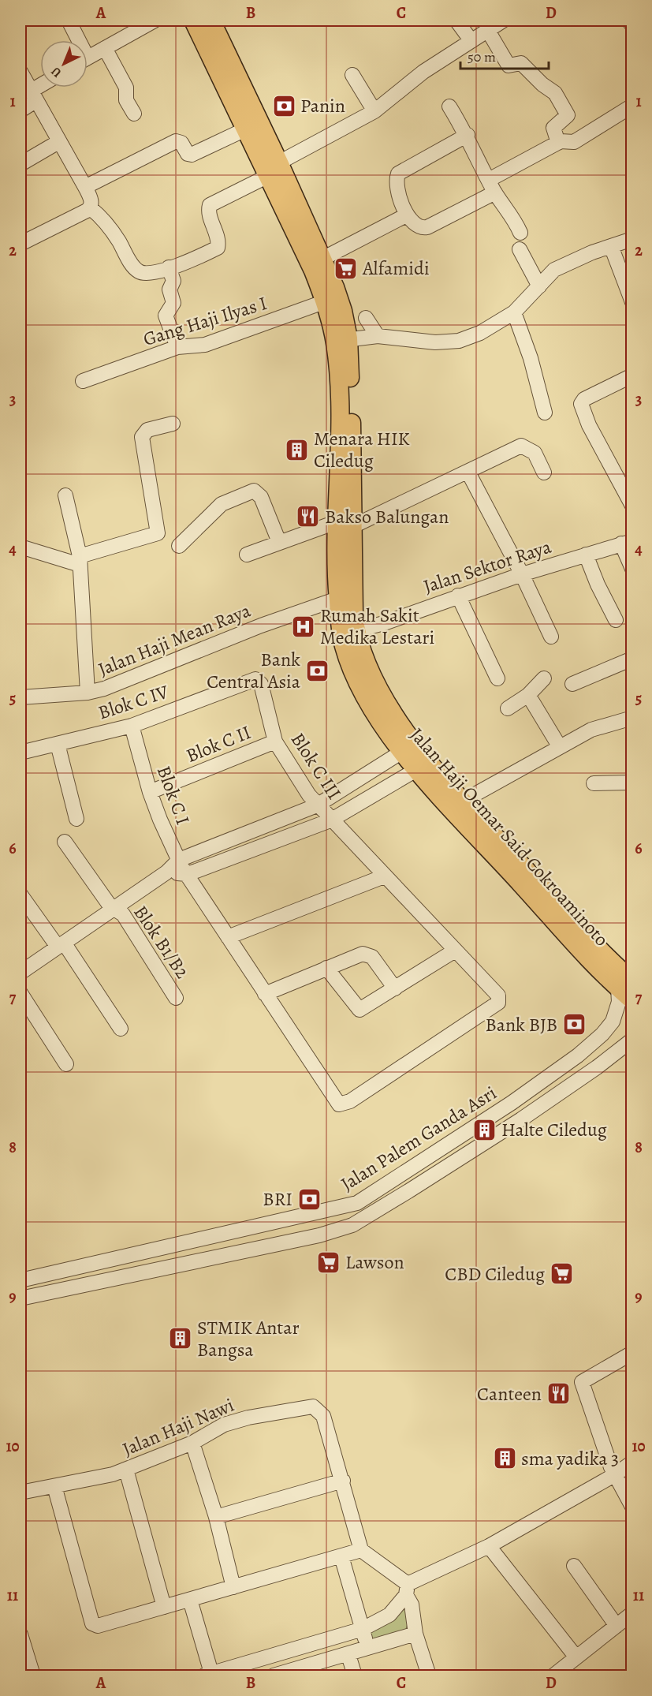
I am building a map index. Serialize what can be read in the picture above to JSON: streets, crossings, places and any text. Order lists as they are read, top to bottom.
{
  "streets": {
    "main road": ["Jalan Haji Oemar Said Cokroaminoto"],
    "street": [
      "Gang Haji Ilyas I",
      "Jalan Sektor Raya",
      "Jalan Haji Mean Raya",
      "Blok C IV",
      "Blok C II",
      "Blok C III",
      "Blok C I",
      "Blok B1/B2",
      "Jalan Palem Ganda Asri",
      "Jalan Haji Nawi"
    ]
  },
  "crossings": [
    ["Gang Haji Ilyas I", "Jalan Haji Oemar Said Cokroaminoto"],
    ["Jalan Sektor Raya", "Jalan Haji Oemar Said Cokroaminoto"],
    ["Jalan Haji Mean Raya", "Jalan Haji Oemar Said Cokroaminoto"],
    ["Blok C IV", "Blok C III"],
    ["Blok C IV", "Blok C I"],
    ["Blok C II", "Blok C III"],
    ["Blok C II", "Blok C I"],
    ["Blok C III", "Blok C I"],
    ["Jalan Haji Oemar Said Cokroaminoto", "Jalan Palem Ganda Asri"]
  ],
  "places": {
    "bank": [
      "Panin",
      "Bank Central Asia",
      "Bank BJB",
      "BRI"
    ],
    "supermarket": ["Alfamidi", "Lawson", "CBD Ciledug"],
    "building": [
      "Menara HIK Ciledug",
      "Halte Ciledug",
      "STMIK Antar Bangsa",
      "sma yadika 3"
    ],
    "restaurant": ["Bakso Balungan", "Canteen"],
    "hospital": ["Rumah Sakit Medika Lestari"]
  },
  "scale_bar": "50 m",
  "north": "bottom left",
  "grid": {
    "columns": [
      "A",
      "B",
      "C",
      "D"
    ],
    "rows": [
      "1",
      "2",
      "3",
      "4",
      "5",
      "6",
      "7",
      "8",
      "9",
      "10",
      "11"
    ]
  }
}
